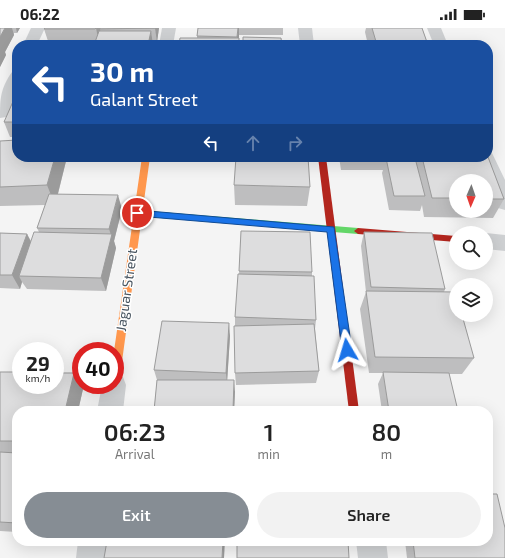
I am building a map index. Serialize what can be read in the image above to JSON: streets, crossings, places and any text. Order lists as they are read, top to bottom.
{
  "streets": {
    "street": ["Jaguar Street"]
  },
  "north": "bottom",
  "page": {
    "status": "06:22",
    "turn": ["30 m", "Galant Street"],
    "speed": "29 km/h",
    "limit": "40",
    "eta": [
      "06:23",
      "Arrival",
      "1",
      "min",
      "80",
      "m"
    ],
    "buttons": ["Exit", "Share"]
  }
}
